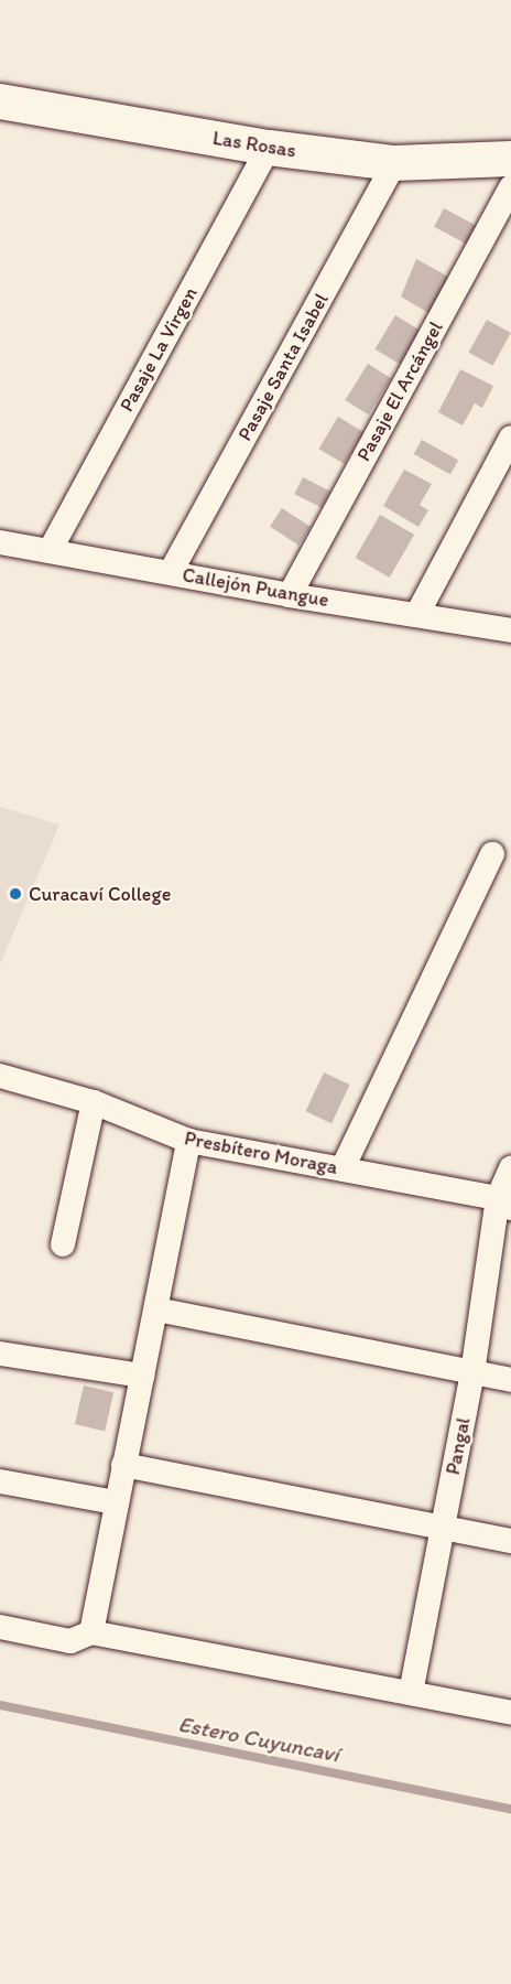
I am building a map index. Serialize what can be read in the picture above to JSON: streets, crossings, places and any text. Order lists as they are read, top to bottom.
{
  "streets": {
    "street": [
      "Las Rosas",
      "Pasaje La Virgen",
      "Pasaje Santa Isabel",
      "Pasaje El Arcángel",
      "Callejón Puangue",
      "Presbítero Moraga",
      "Pangal"
    ]
  },
  "crossings": [
    ["Las Rosas", "Pasaje La Virgen"],
    ["Las Rosas", "Pasaje Santa Isabel"],
    ["Pasaje La Virgen", "Callejón Puangue"],
    ["Pasaje Santa Isabel", "Callejón Puangue"],
    ["Pasaje El Arcángel", "Callejón Puangue"],
    ["Presbítero Moraga", "Pangal"]
  ],
  "water": ["Estero Cuyuncaví"],
  "places": ["Curacaví College"]
}
